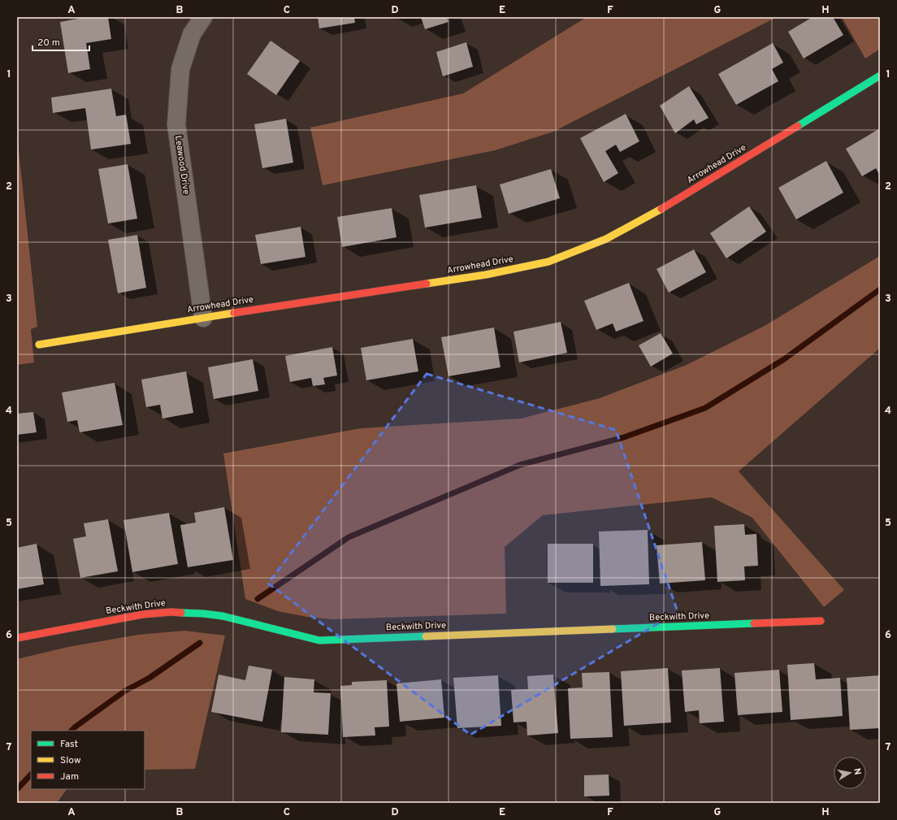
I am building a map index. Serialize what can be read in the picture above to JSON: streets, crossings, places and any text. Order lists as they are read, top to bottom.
{
  "streets": {
    "street": ["Arrowhead Drive", "Leawood Drive", "Beckwith Drive"]
  },
  "crossings": [
    ["Arrowhead Drive", "Leawood Drive"]
  ],
  "legend": ["Fast", "Slow", "Jam"],
  "scale_bar": "20 m",
  "north": "right",
  "grid": {
    "columns": [
      "A",
      "B",
      "C",
      "D",
      "E",
      "F",
      "G",
      "H"
    ],
    "rows": [
      "1",
      "2",
      "3",
      "4",
      "5",
      "6",
      "7"
    ]
  }
}
